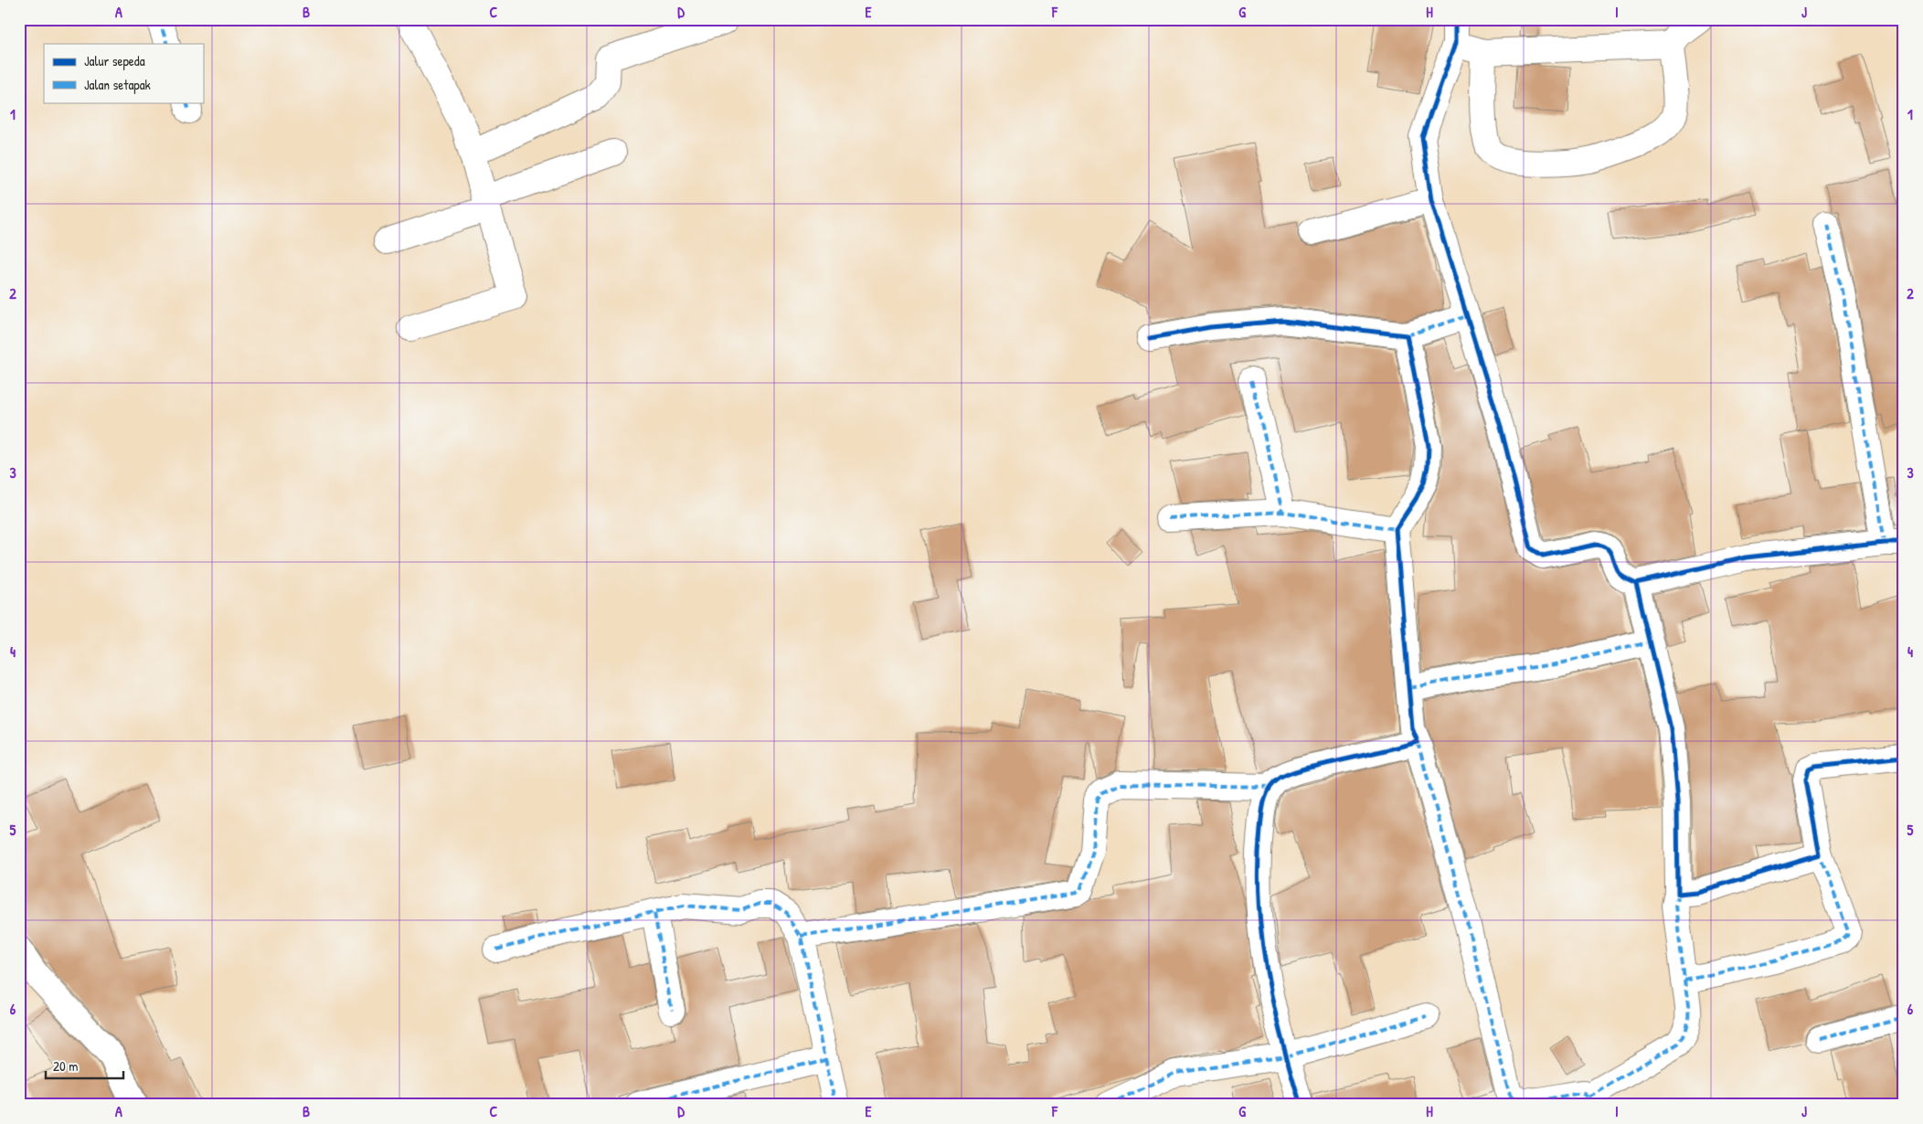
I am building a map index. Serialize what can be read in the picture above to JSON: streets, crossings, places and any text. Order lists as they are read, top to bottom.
{
  "legend": ["Jalur sepeda", "Jalan setapak"],
  "scale_bar": "20 m",
  "grid": {
    "columns": [
      "A",
      "B",
      "C",
      "D",
      "E",
      "F",
      "G",
      "H",
      "I",
      "J"
    ],
    "rows": [
      "1",
      "2",
      "3",
      "4",
      "5",
      "6"
    ]
  }
}
